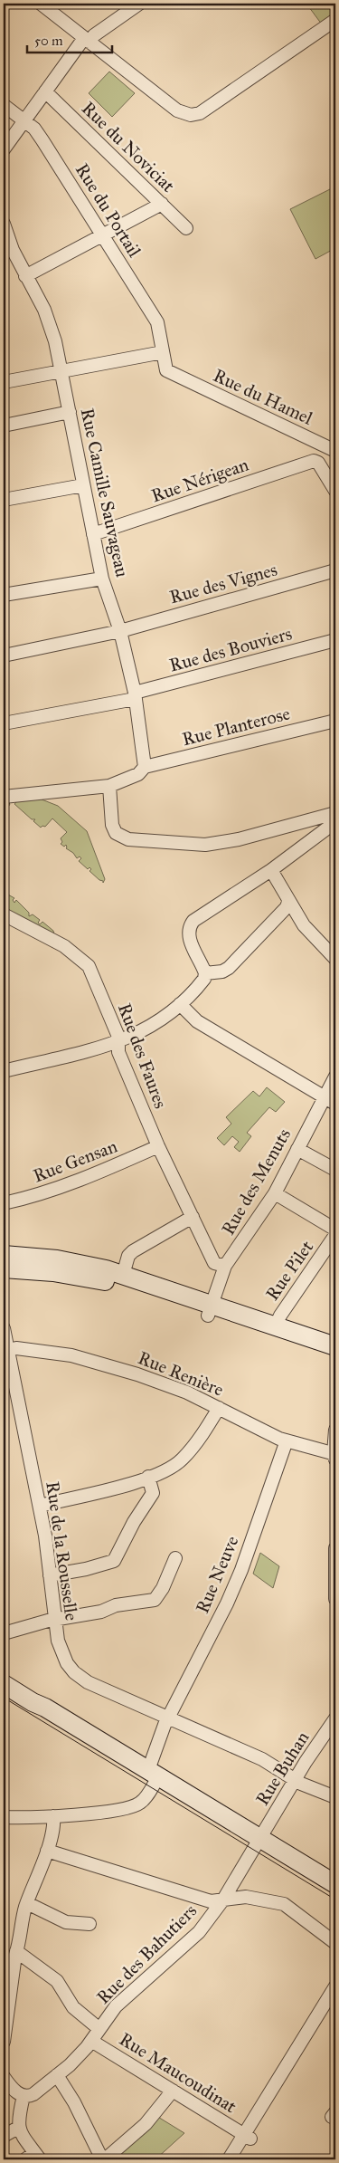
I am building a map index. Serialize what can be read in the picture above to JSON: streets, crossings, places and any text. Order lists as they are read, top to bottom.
{
  "streets": {
    "street": [
      "Rue du Noviciat",
      "Rue du Portail",
      "Rue du Hamel",
      "Rue Nérigean",
      "Rue Camille Sauvageau",
      "Rue des Vignes",
      "Rue des Bouviers",
      "Rue Planterose",
      "Rue des Faures",
      "Rue Gensan",
      "Rue des Menuts",
      "Rue Pilet",
      "Rue Renière",
      "Rue de la Rousselle",
      "Rue Neuve",
      "Rue Buhan",
      "Rue des Bahutiers",
      "Rue Maucoudinat"
    ]
  },
  "crossings": [
    ["Rue du Portail", "Rue du Hamel"],
    ["Rue Nérigean", "Rue Camille Sauvageau"],
    ["Rue Camille Sauvageau", "Rue des Vignes"],
    ["Rue Camille Sauvageau", "Rue des Bouviers"],
    ["Rue Camille Sauvageau", "Rue Planterose"],
    ["Rue des Faures", "Rue Gensan"],
    ["Rue des Faures", "Rue des Menuts"],
    ["Rue Renière", "Rue de la Rousselle"],
    ["Rue Renière", "Rue Neuve"],
    ["Rue de la Rousselle", "Rue Neuve"],
    ["Rue de la Rousselle", "Rue Buhan"],
    ["Rue Buhan", "Rue des Bahutiers"],
    ["Rue des Bahutiers", "Rue Maucoudinat"]
  ],
  "scale_bar": "50 m"
}
